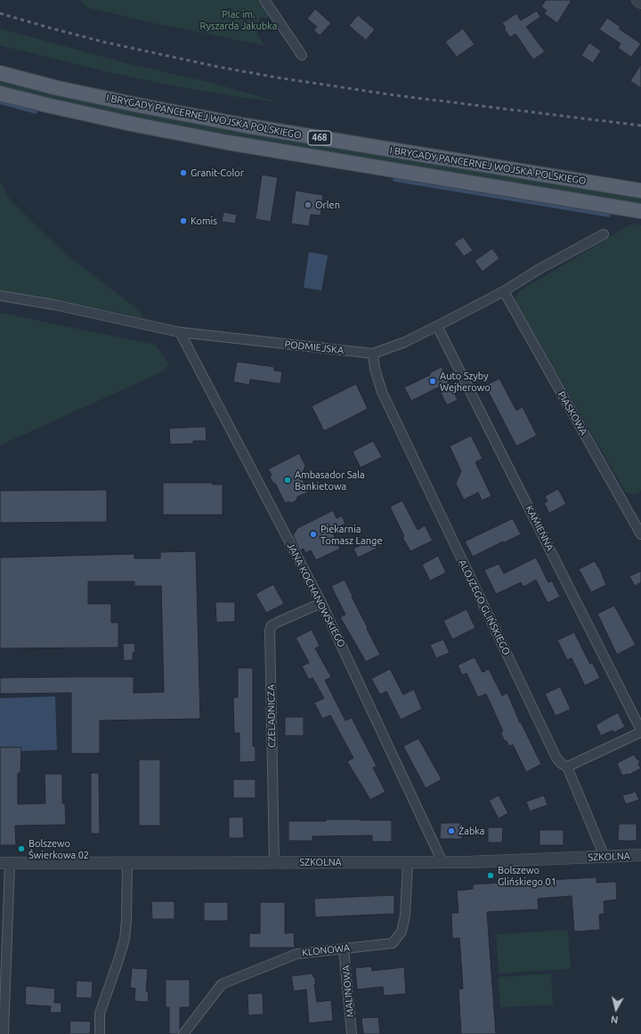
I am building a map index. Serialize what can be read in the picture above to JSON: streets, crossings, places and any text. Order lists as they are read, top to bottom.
{
  "streets": {
    "main road": ["I BRYGADY PANCERNEJ WOJSKA POLSKIEGO", "468"],
    "street": [
      "PODMIEJSKA",
      "PIASKOWA",
      "KAMIENNA",
      "JANA KOCHANOWSKIEGO",
      "ALOJZEGO GLIŃSKIEGO",
      "CZELADNICZA",
      "SZKOLNA",
      "KLONOWA",
      "MALINOWA"
    ]
  },
  "crossings": [
    ["PODMIEJSKA", "PIASKOWA"],
    ["PODMIEJSKA", "KAMIENNA"],
    ["PODMIEJSKA", "JANA KOCHANOWSKIEGO"],
    ["PODMIEJSKA", "ALOJZEGO GLIŃSKIEGO"],
    ["KAMIENNA", "ALOJZEGO GLIŃSKIEGO"],
    ["JANA KOCHANOWSKIEGO", "CZELADNICZA"],
    ["JANA KOCHANOWSKIEGO", "SZKOLNA"],
    ["ALOJZEGO GLIŃSKIEGO", "SZKOLNA"],
    ["CZELADNICZA", "SZKOLNA"],
    ["SZKOLNA", "KLONOWA"],
    ["KLONOWA", "MALINOWA"]
  ],
  "parks": ["Plac im. Ryszarda Jakubka"],
  "places": [
    "Granit-Color",
    "Orlen",
    "Komis",
    "Auto Szyby Wejherowo",
    "Ambasador Sala Bankietowa",
    "Piekarnia Tomasz Lange",
    "Żabka",
    "Bolszewo Świerkowa 02",
    "Bolszewo Glińskiego 01"
  ],
  "north": "bottom"
}
